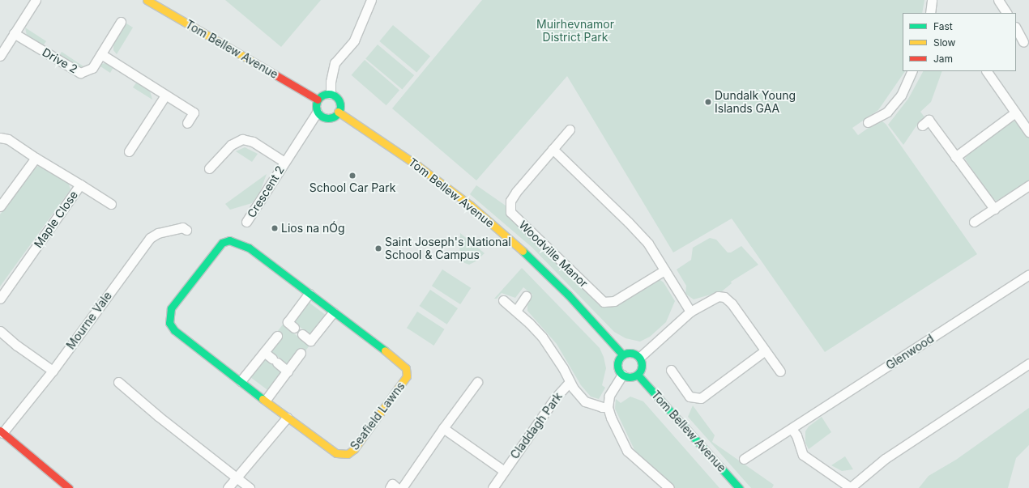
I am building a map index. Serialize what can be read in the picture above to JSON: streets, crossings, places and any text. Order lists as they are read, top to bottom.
{
  "streets": {
    "street": [
      "Tom Bellew Avenue",
      "Drive 2",
      "Crescent 2",
      "Maple Close",
      "Woodville Manor",
      "Mourne Vale",
      "Glenwood",
      "Seafield Lawns",
      "Claddagh Park"
    ]
  },
  "crossings": [
    ["Tom Bellew Avenue", "Crescent 2"]
  ],
  "parks": ["Muirhevnamor District Park"],
  "places": [
    "Dundalk Young Islands GAA",
    "School Car Park",
    "Lios na nÓg",
    "Saint Joseph's National School & Campus"
  ],
  "legend": ["Fast", "Slow", "Jam"]
}
